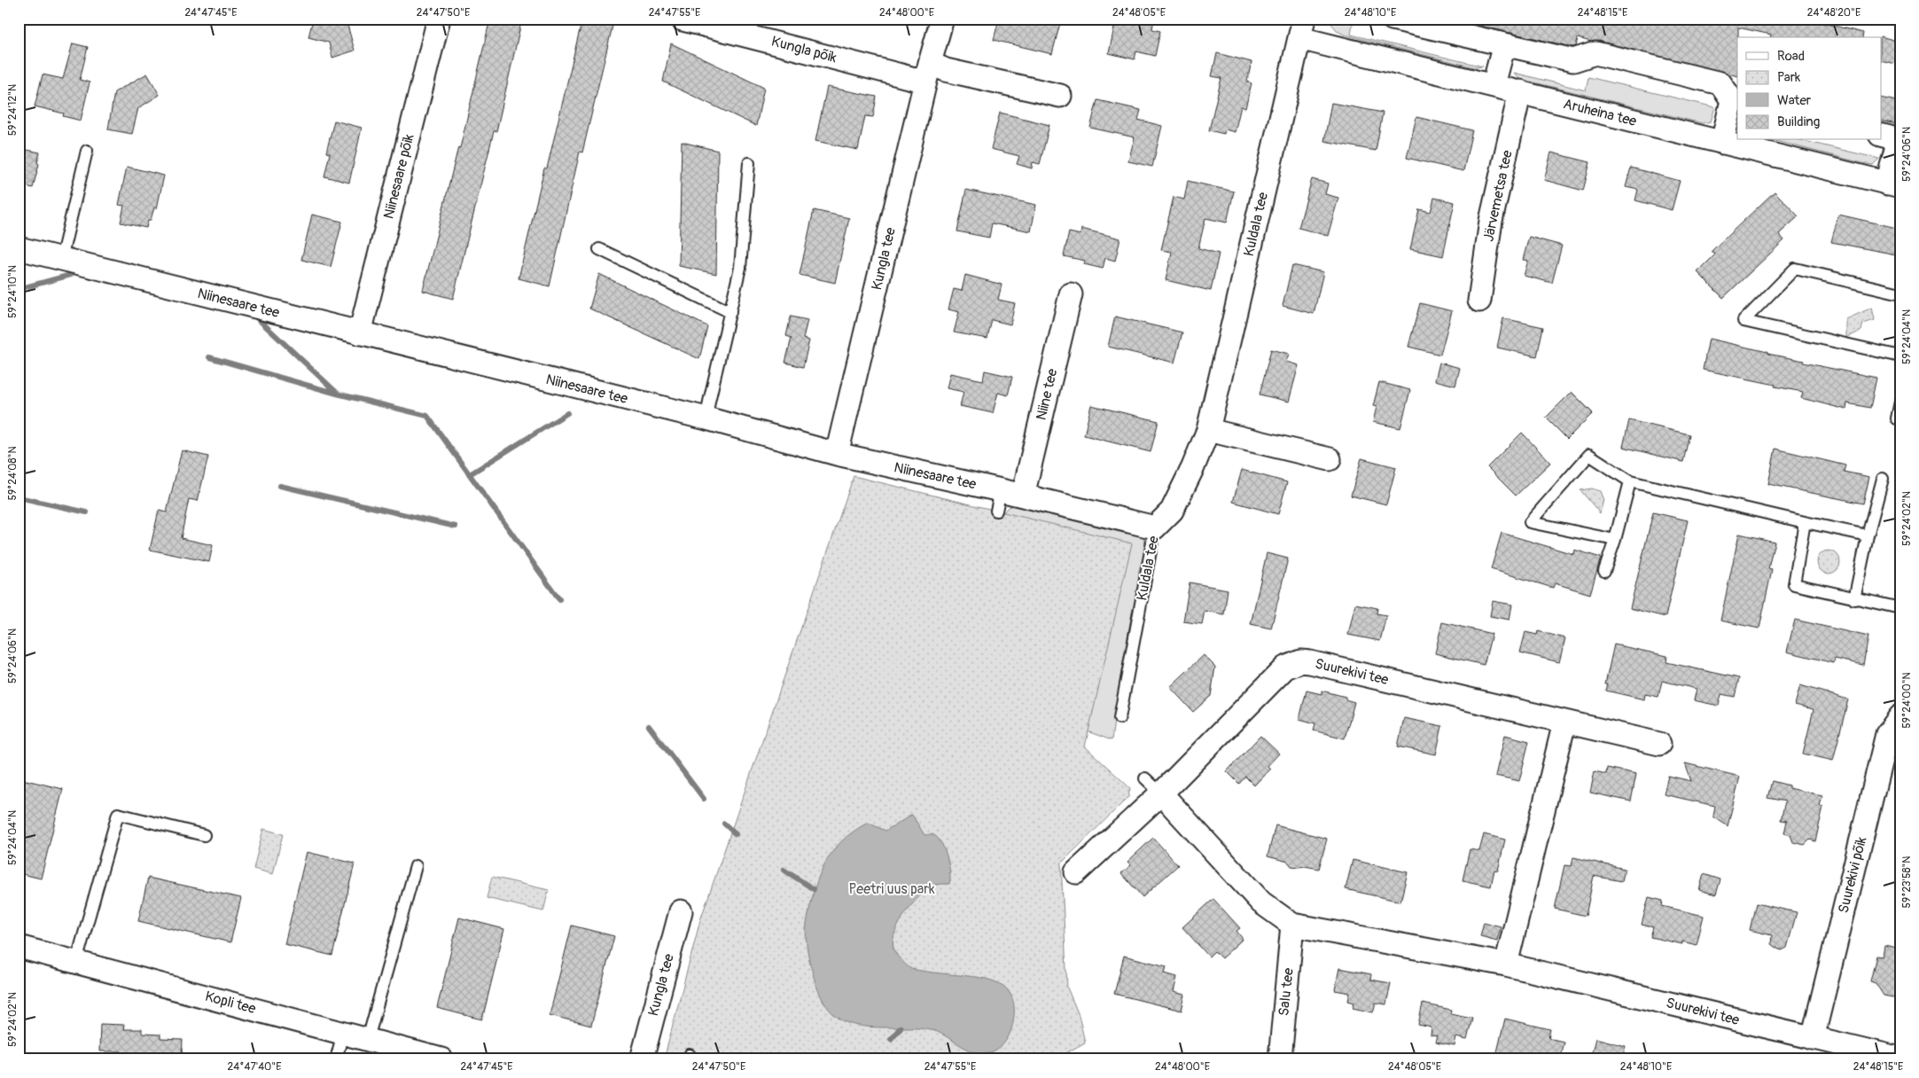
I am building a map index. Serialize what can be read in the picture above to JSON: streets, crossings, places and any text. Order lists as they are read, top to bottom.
{
  "streets": {
    "street": [
      "Kungla põik",
      "Aruheina tee",
      "Niinesaare põik",
      "Järvemetsa tee",
      "Kuldala tee",
      "Kungla tee",
      "Niinesaare tee",
      "Niine tee",
      "Suurekivi tee",
      "Suurekivi põik",
      "Salu tee",
      "Kopli tee"
    ]
  },
  "crossings": [
    ["Kungla põik", "Kungla tee"],
    ["Aruheina tee", "Järvemetsa tee"],
    ["Aruheina tee", "Kuldala tee"],
    ["Niinesaare põik", "Niinesaare tee"],
    ["Kuldala tee", "Niinesaare tee"],
    ["Kungla tee", "Niinesaare tee"],
    ["Niinesaare tee", "Niine tee"],
    ["Suurekivi tee", "Suurekivi põik"],
    ["Suurekivi tee", "Salu tee"]
  ],
  "parks": ["Peetri uus park"],
  "legend": [
    "Road",
    "Park",
    "Water",
    "Building"
  ],
  "coordinates": [
    "24°47'45\"E",
    "24°47'50\"E",
    "24°47'55\"E",
    "24°48'00\"E",
    "24°48'05\"E",
    "24°48'10\"E",
    "24°48'15\"E",
    "24°48'20\"E",
    "59°24'12\"N",
    "59°24'06\"N",
    "59°24'10\"N",
    "59°24'04\"N",
    "59°24'08\"N",
    "59°24'02\"N",
    "59°24'00\"N",
    "59°23'58\"N",
    "24°47'40\"E"
  ]
}
